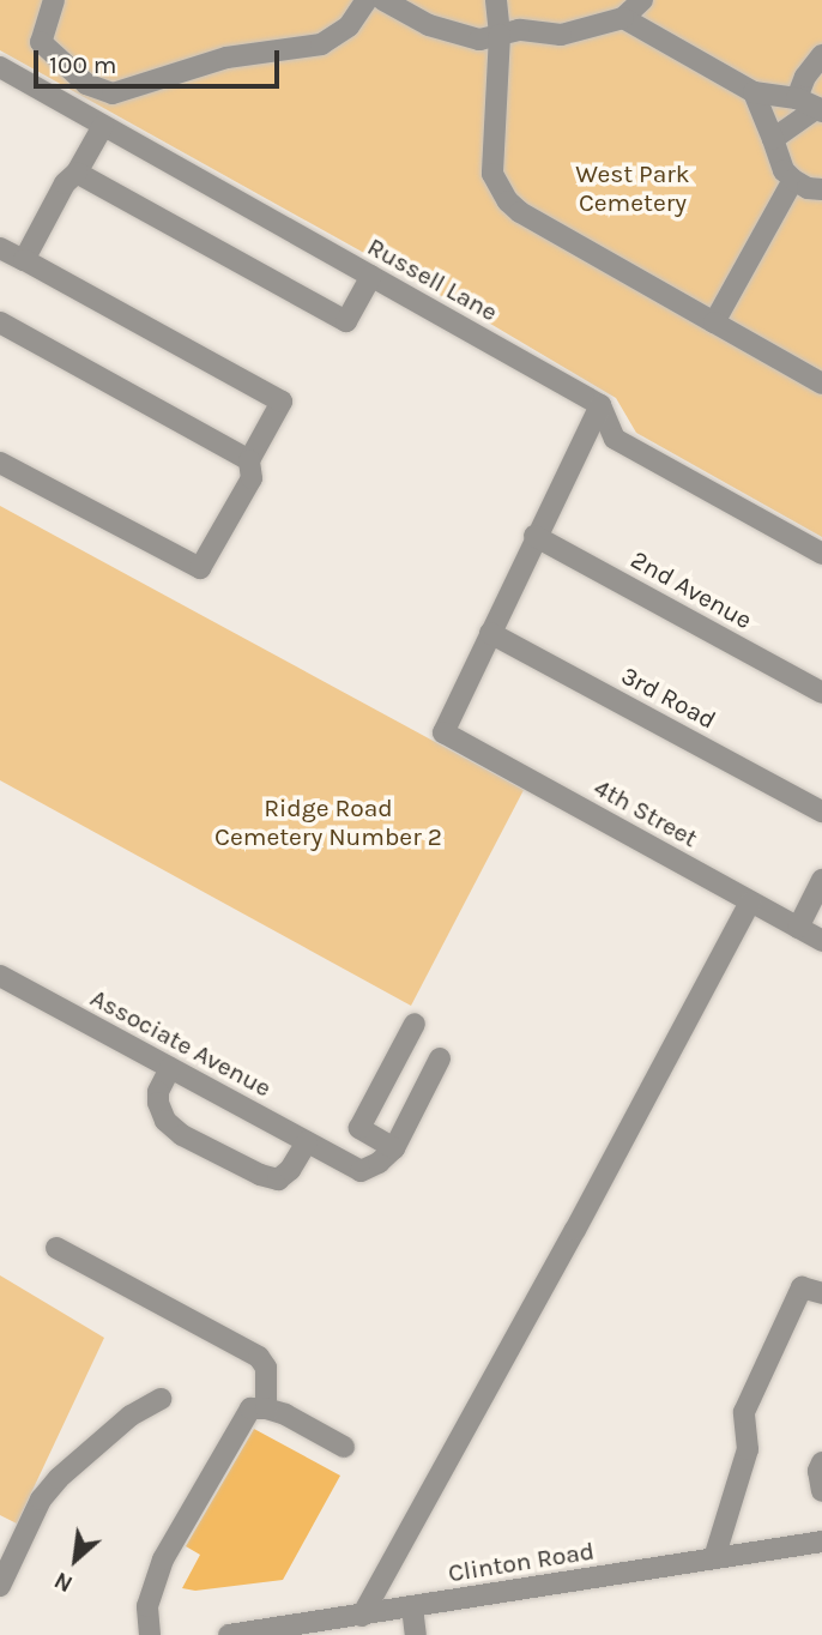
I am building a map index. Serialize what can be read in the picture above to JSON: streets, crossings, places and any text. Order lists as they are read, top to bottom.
{
  "streets": {
    "street": [
      "Russell Lane",
      "2nd Avenue",
      "3rd Road",
      "4th Street",
      "Associate Avenue",
      "Clinton Road"
    ]
  },
  "crossings": [
    ["3rd Road", "4th Street"]
  ],
  "parks": ["West Park Cemetery", "Ridge Road Cemetery Number 2"],
  "scale_bar": "100 m",
  "north": "bottom left"
}
